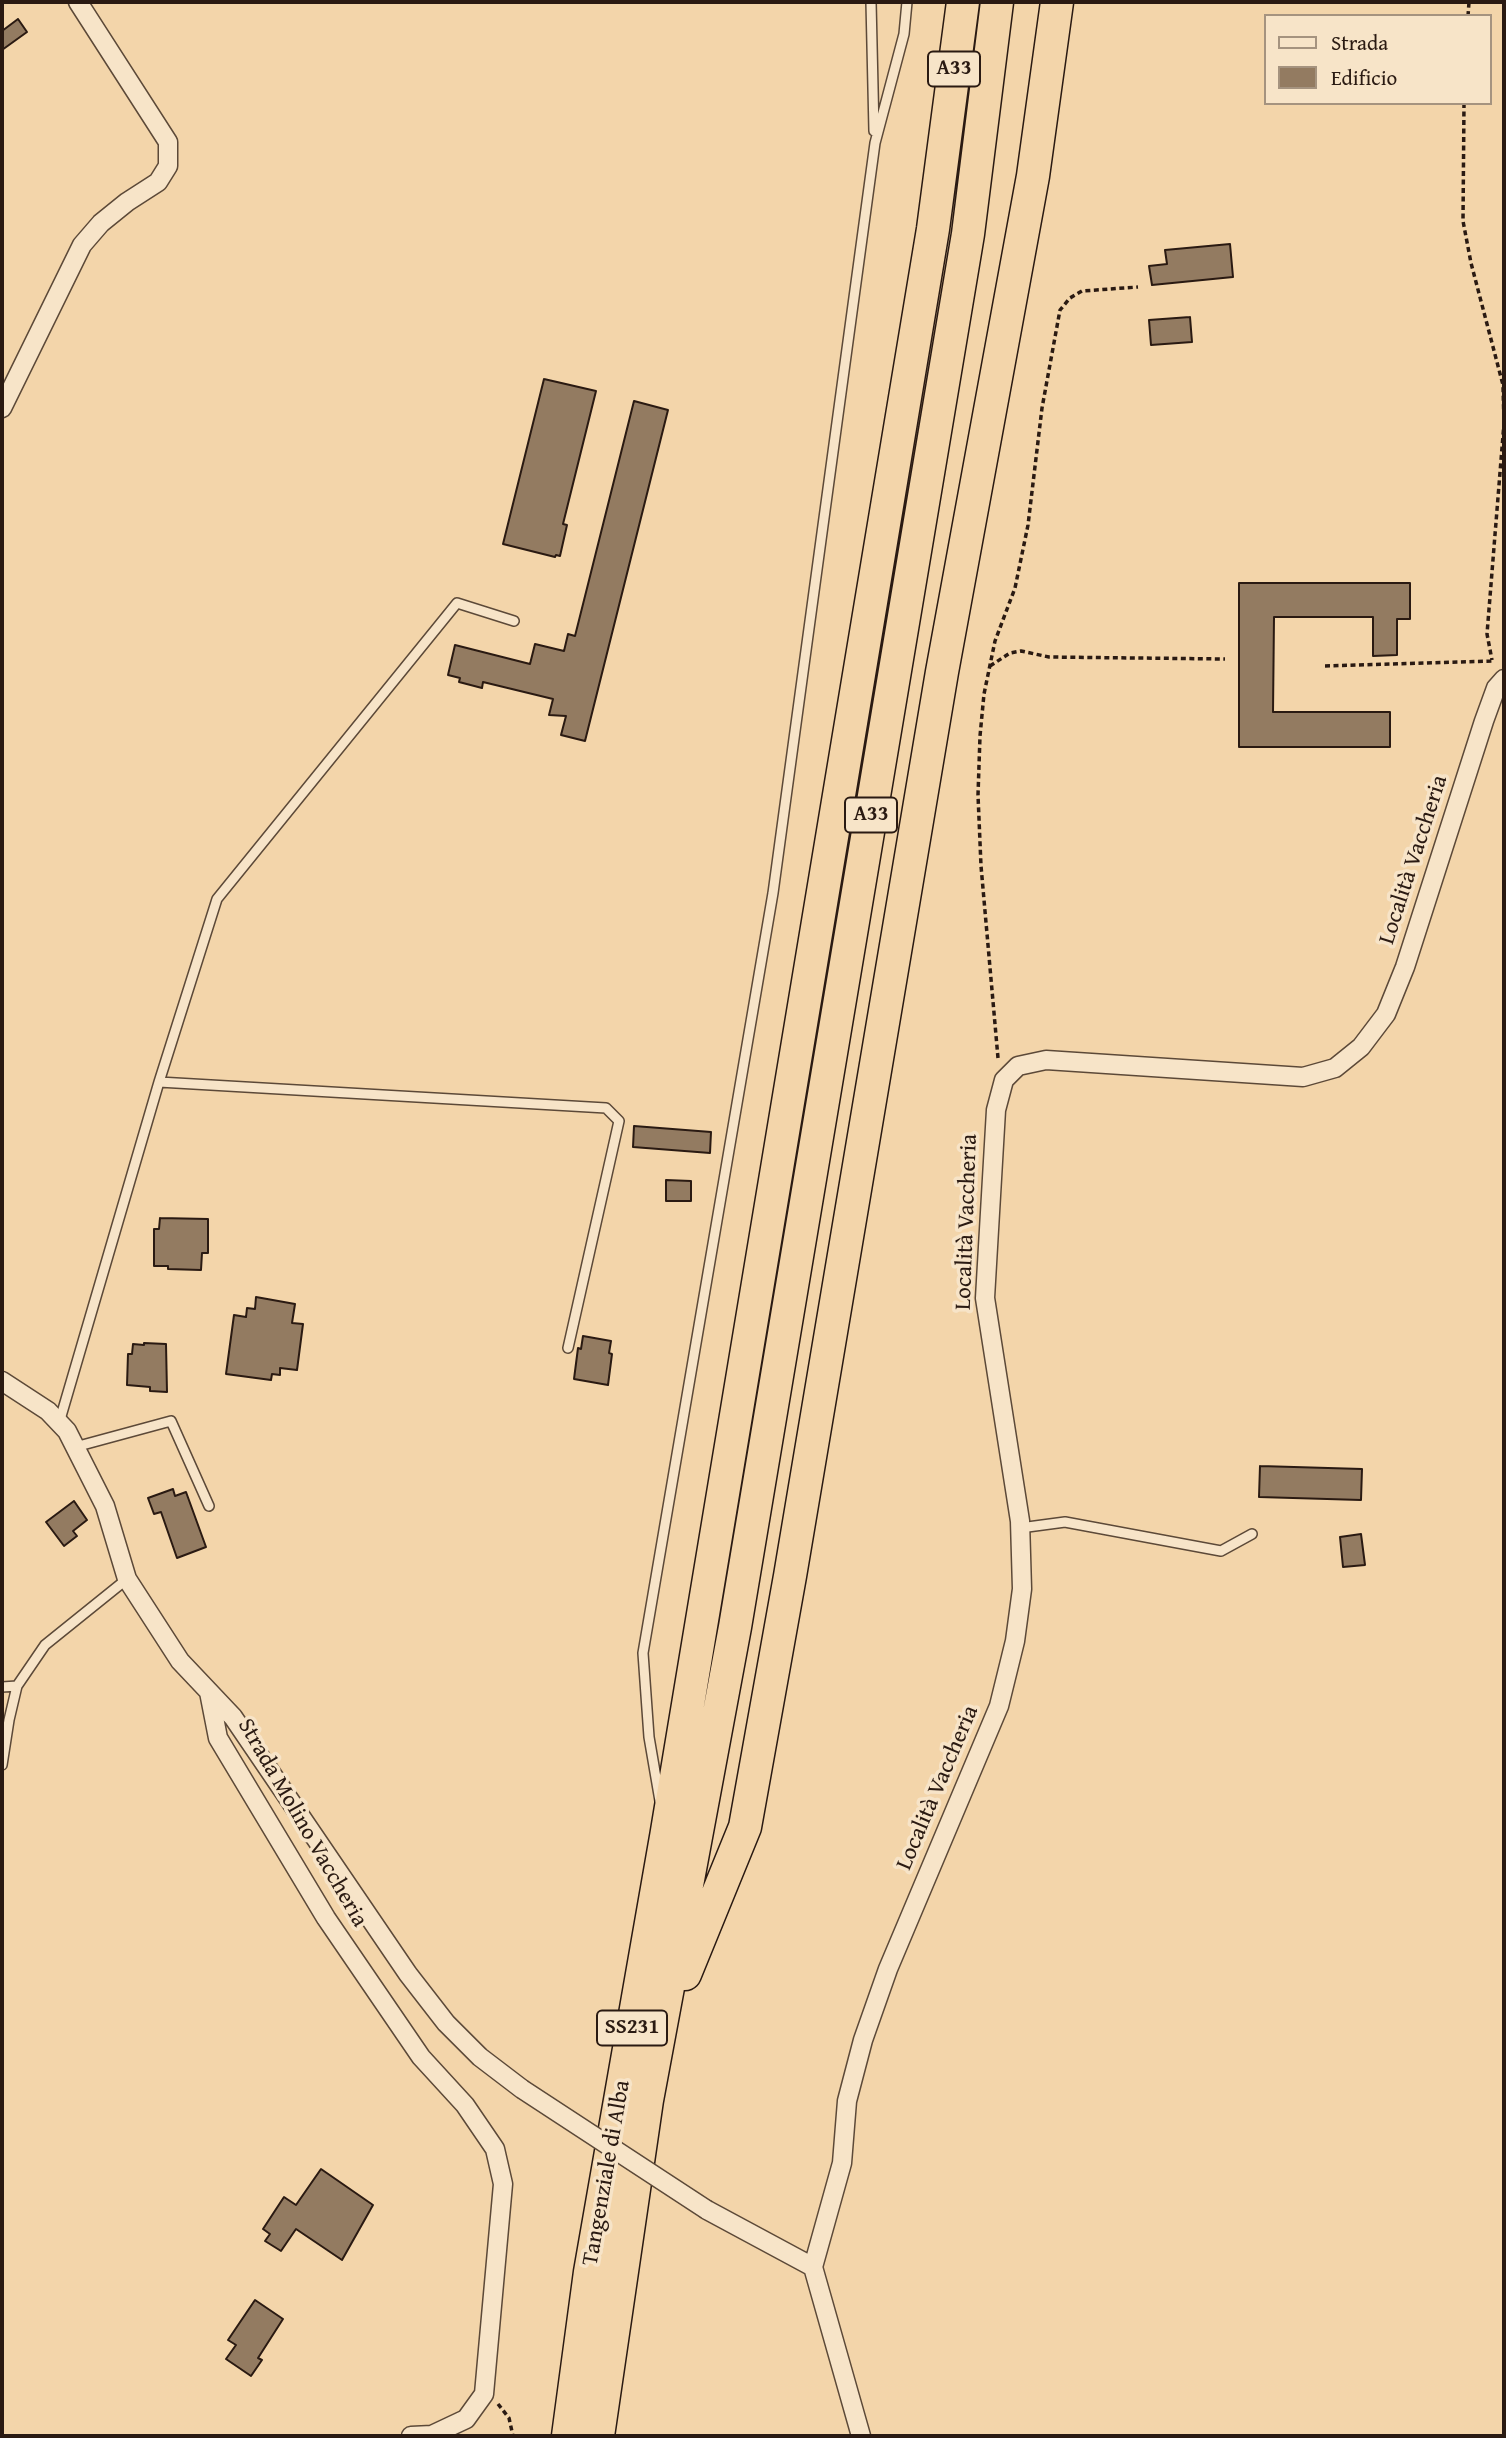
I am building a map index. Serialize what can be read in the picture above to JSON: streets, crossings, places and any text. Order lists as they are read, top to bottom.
{
  "streets": {
    "highway": ["A33", "SS231", "Tangenziale di Alba"],
    "street": ["Località Vaccheria", "Strada Molino Vaccheria"]
  },
  "crossings": [
    ["A33", "SS231"],
    ["A33", "Tangenziale di Alba"],
    ["Località Vaccheria", "Strada Molino Vaccheria"]
  ],
  "legend": ["Strada", "Edificio"]
}
